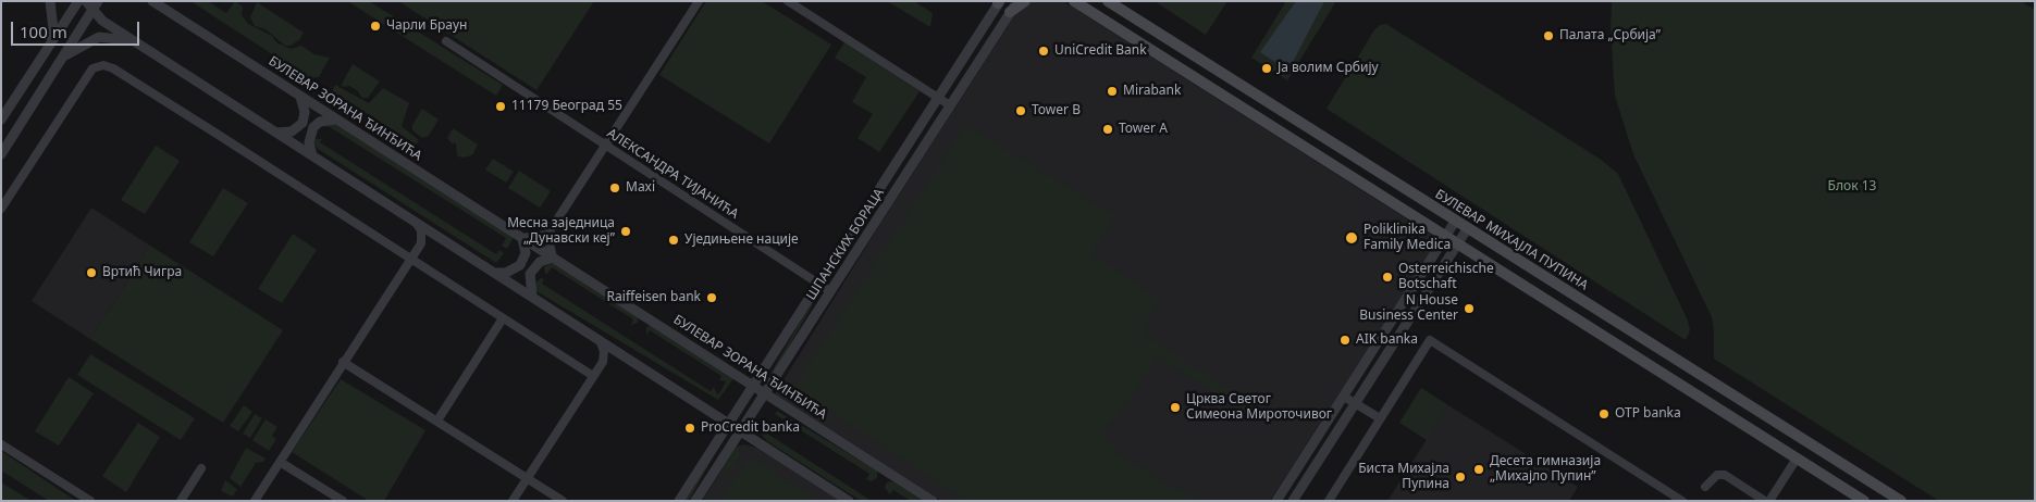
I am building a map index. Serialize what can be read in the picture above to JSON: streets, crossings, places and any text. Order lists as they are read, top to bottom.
{
  "streets": {
    "main road": ["БУЛЕВАР МИХАЈЛА ПУПИНА"],
    "street": ["БУЛЕВАР ЗОРАНА ЂИНЂИЋА", "АЛЕКСАНДРА ТИЈАНИЋА", "ШПАНСКИХ БОРАЦА"]
  },
  "crossings": [
    ["БУЛЕВАР ЗОРАНА ЂИНЂИЋА", "ШПАНСКИХ БОРАЦА"],
    ["АЛЕКСАНДРА ТИЈАНИЋА", "ШПАНСКИХ БОРАЦА"]
  ],
  "parks": ["Блок 13"],
  "places": [
    "Чарли Браун",
    "Палата „Србија”",
    "UniCredit Bank",
    "Ја волим Србију",
    "Mirabank",
    "11179 Београд 55",
    "Tower B",
    "Tower A",
    "Maxi",
    "Месна заједница „Дунавски кеј”",
    "Poliklinika Family Medica",
    "Уједињене нације",
    "Вртић Чигра",
    "Osterreichische Botschaft",
    "Raiffeisen bank",
    "N House Business Center",
    "AIK banka",
    "Црква Светог Симеона Мироточивог",
    "OTP banka",
    "ProCredit banka",
    "Десета гимназија „Михајло Пупин”",
    "Биста Михајла Пупина"
  ],
  "scale_bar": "100 m"
}
